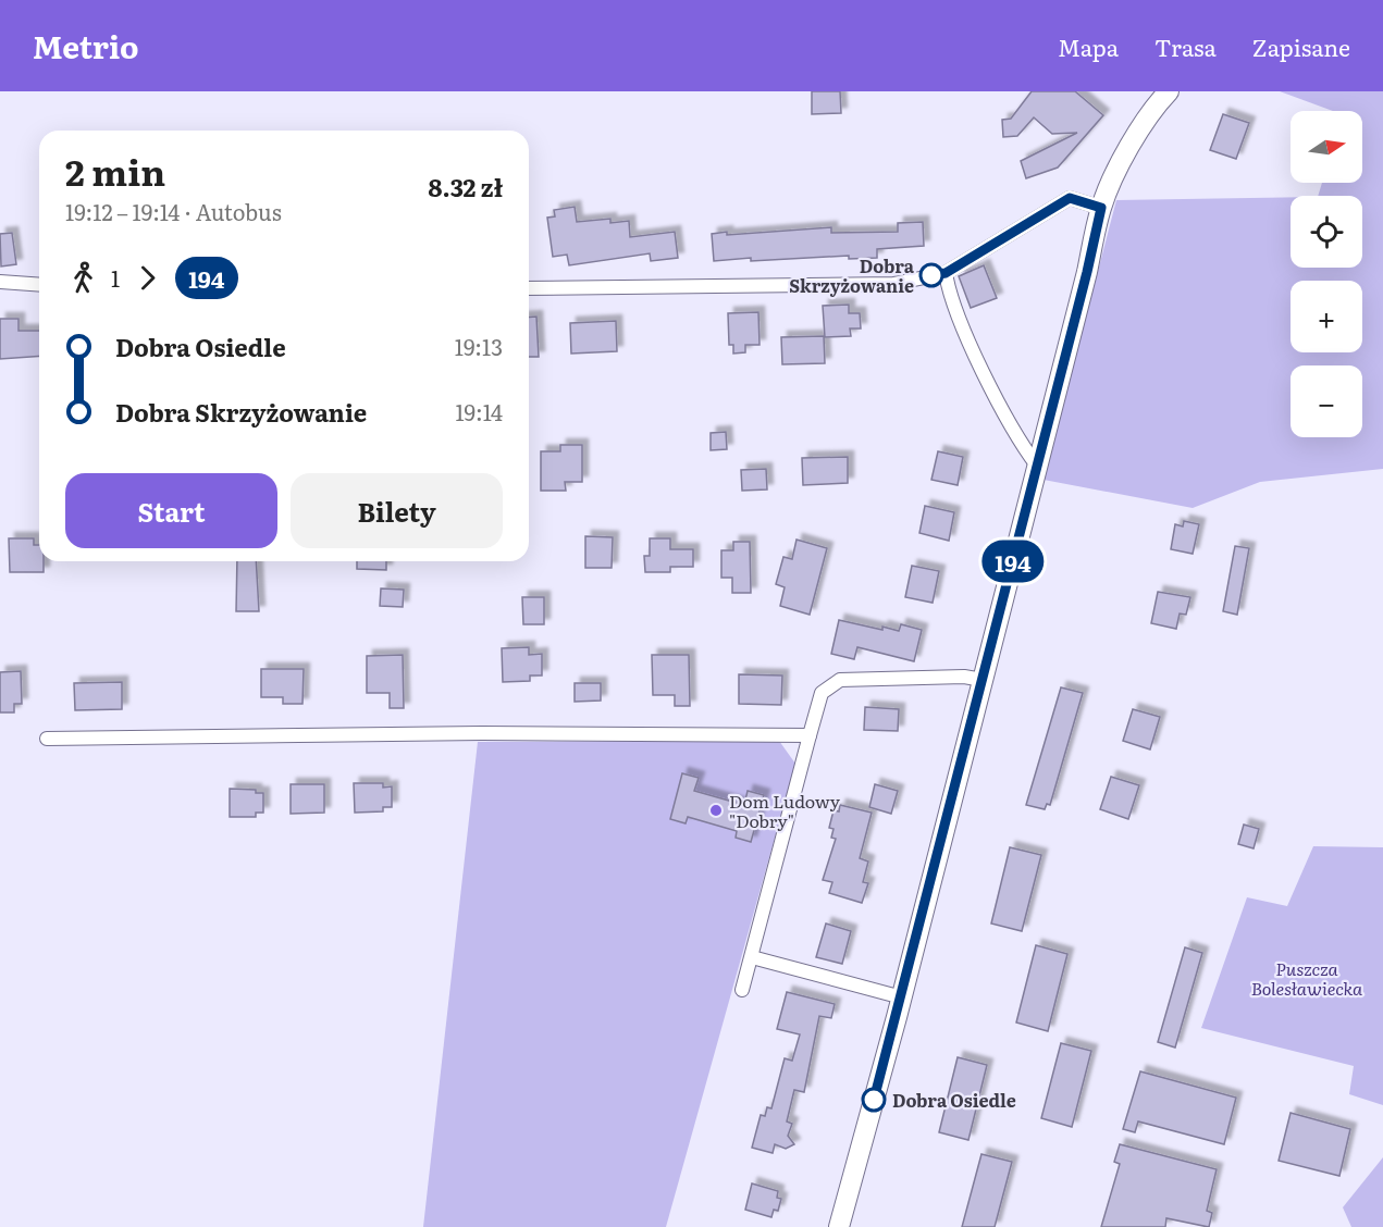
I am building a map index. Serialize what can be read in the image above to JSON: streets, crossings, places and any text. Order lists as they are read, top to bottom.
{
  "parks": ["Puszcza Bolesławiecka"],
  "places": ["Dobra Skrzyżowanie", "Dom Ludowy \"Dobry\"", "Dobra Osiedle"],
  "lines": ["bus line 194"],
  "north": "right",
  "page": {
    "header": "Metrio",
    "nav": ["Mapa", "Trasa", "Zapisane"],
    "on_map": "194",
    "map_buttons": ["+", "−"],
    "heading": ["2 min", "19:12 – 19:14 · Autobus", "8.32 zł"],
    "legs": ["1", "194"],
    "list": [
      {
        "name": "Dobra Osiedle",
        "value": "19:13"
      },
      {
        "name": "Dobra Skrzyżowanie",
        "value": "19:14"
      }
    ],
    "buttons": ["Start", "Bilety"]
  }
}
